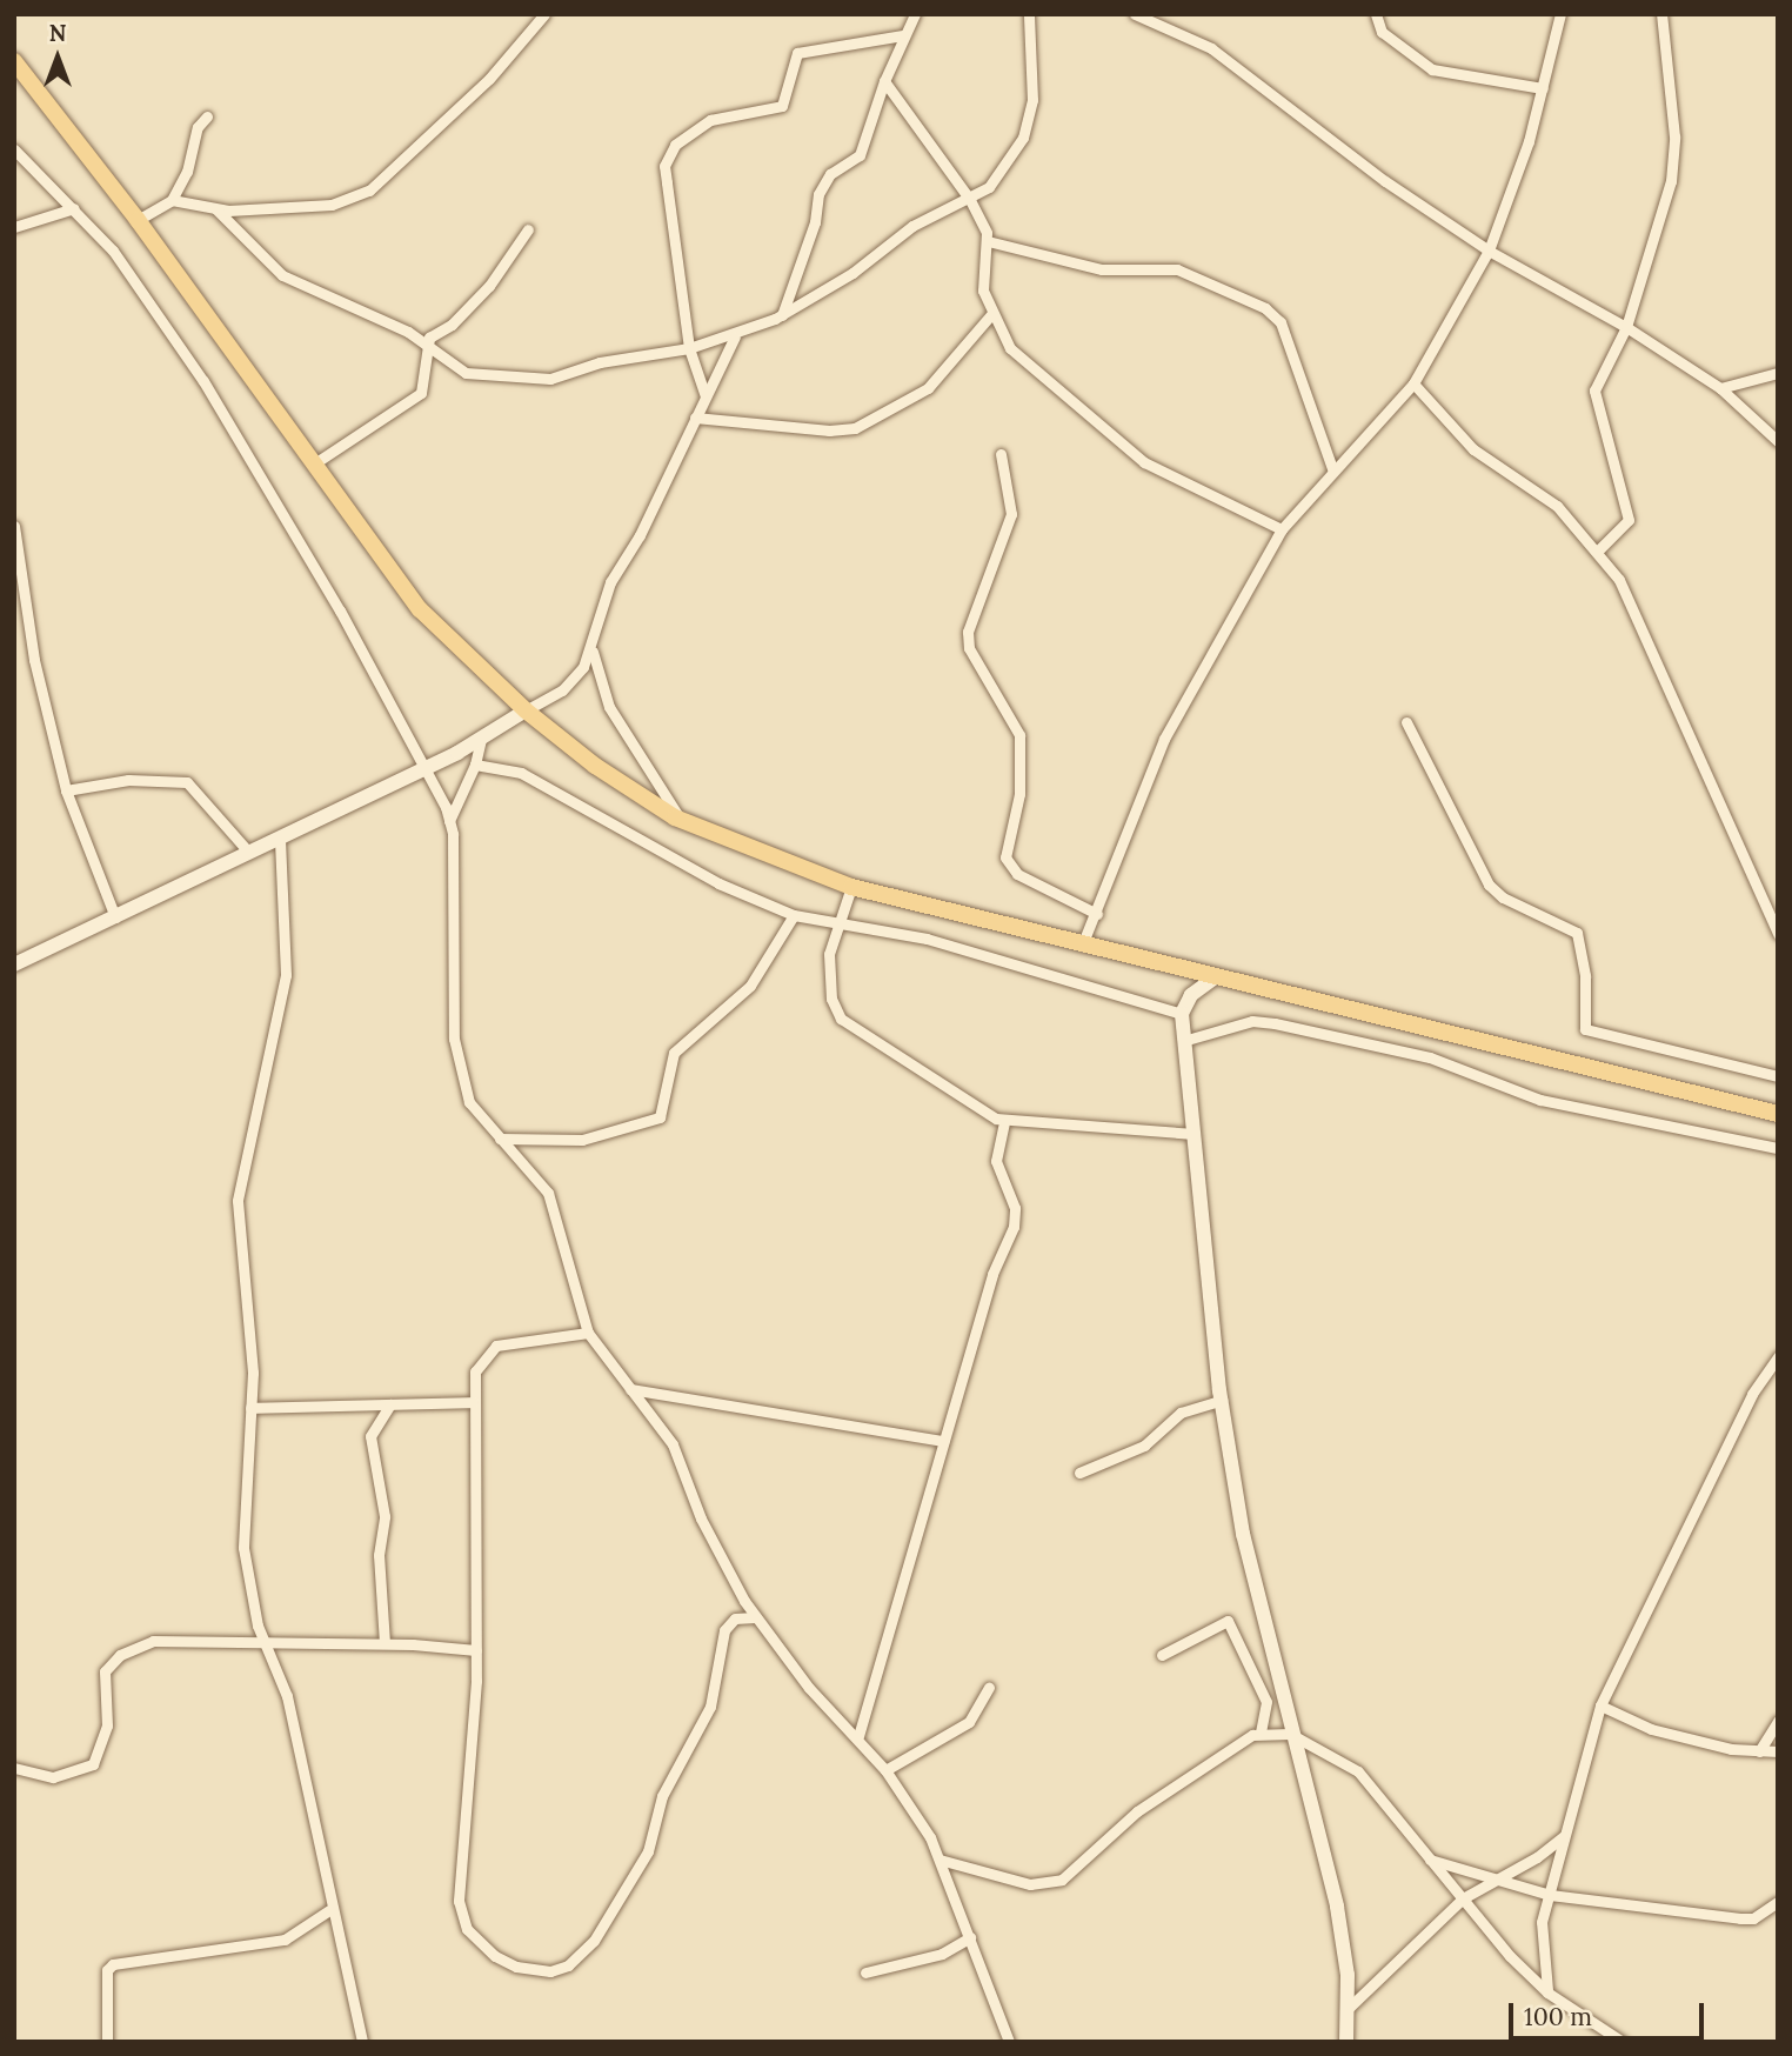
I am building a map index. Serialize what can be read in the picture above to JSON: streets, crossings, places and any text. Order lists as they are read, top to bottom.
{
  "scale_bar": "100 m",
  "north": "top"
}
